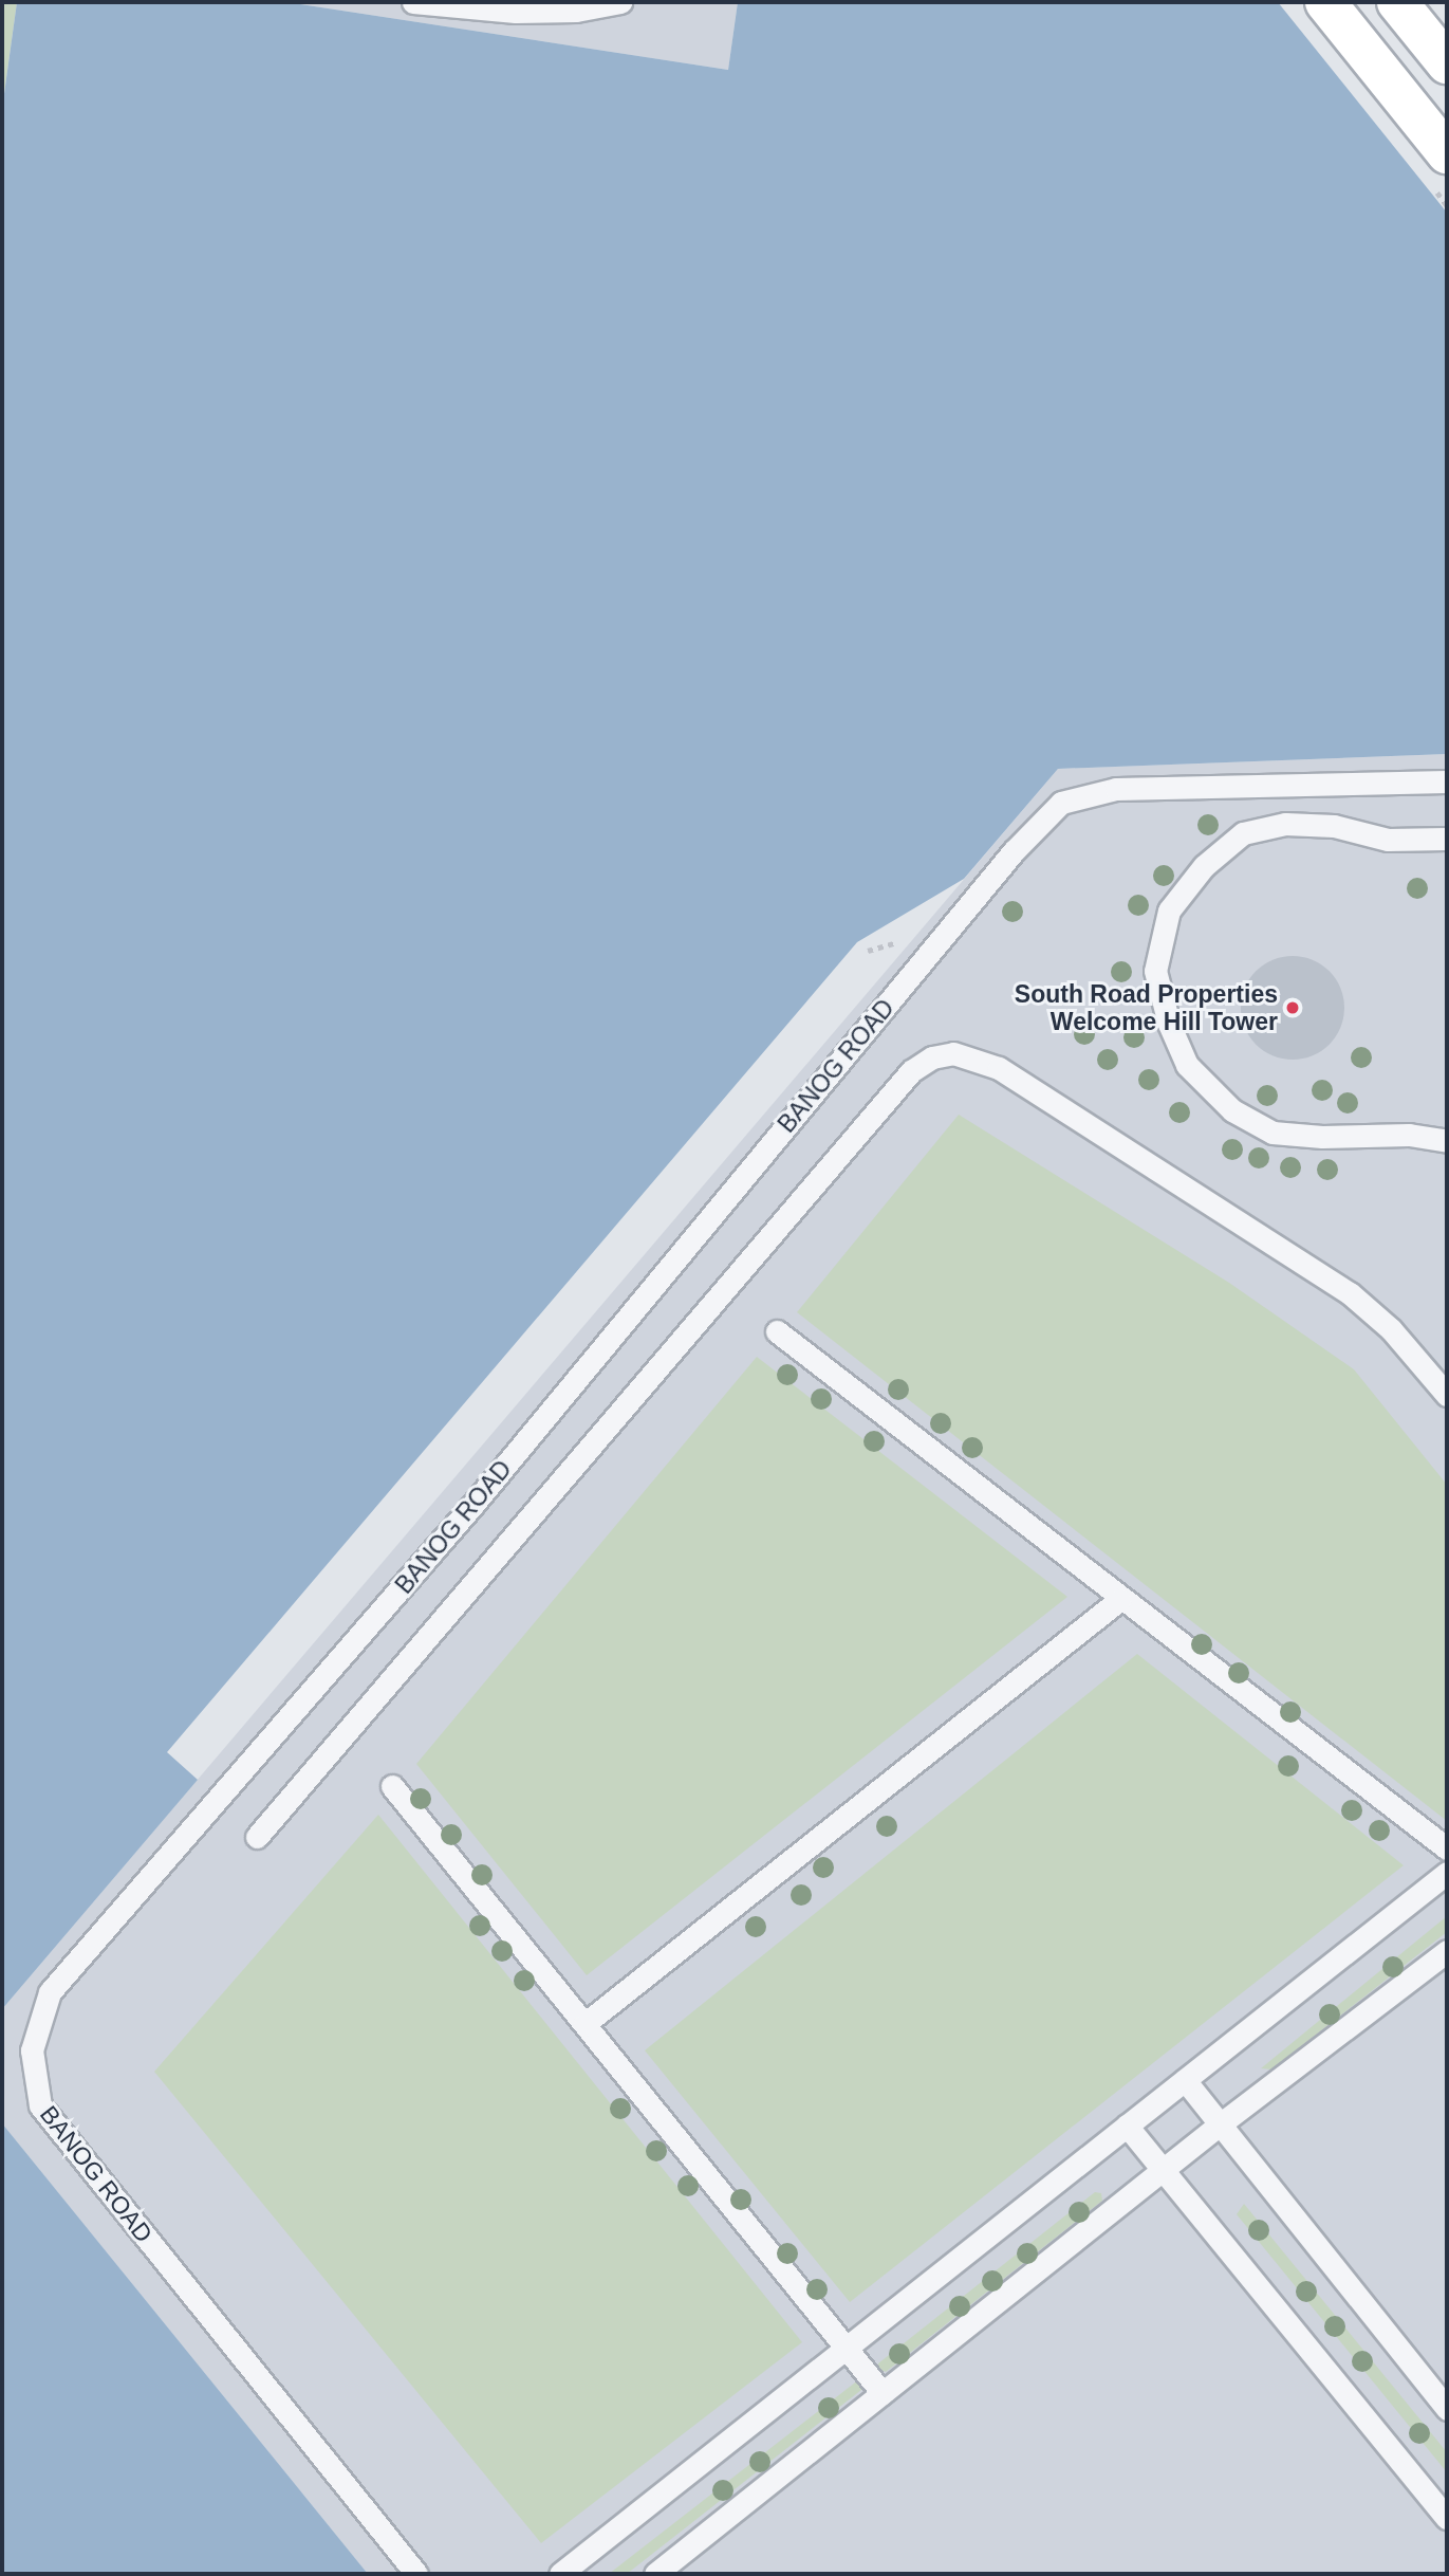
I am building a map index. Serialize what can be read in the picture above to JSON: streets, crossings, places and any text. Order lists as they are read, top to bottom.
{
  "streets": {
    "lane": ["BANOG ROAD"]
  },
  "places": ["South Road Properties Welcome Hill Tower"]
}
